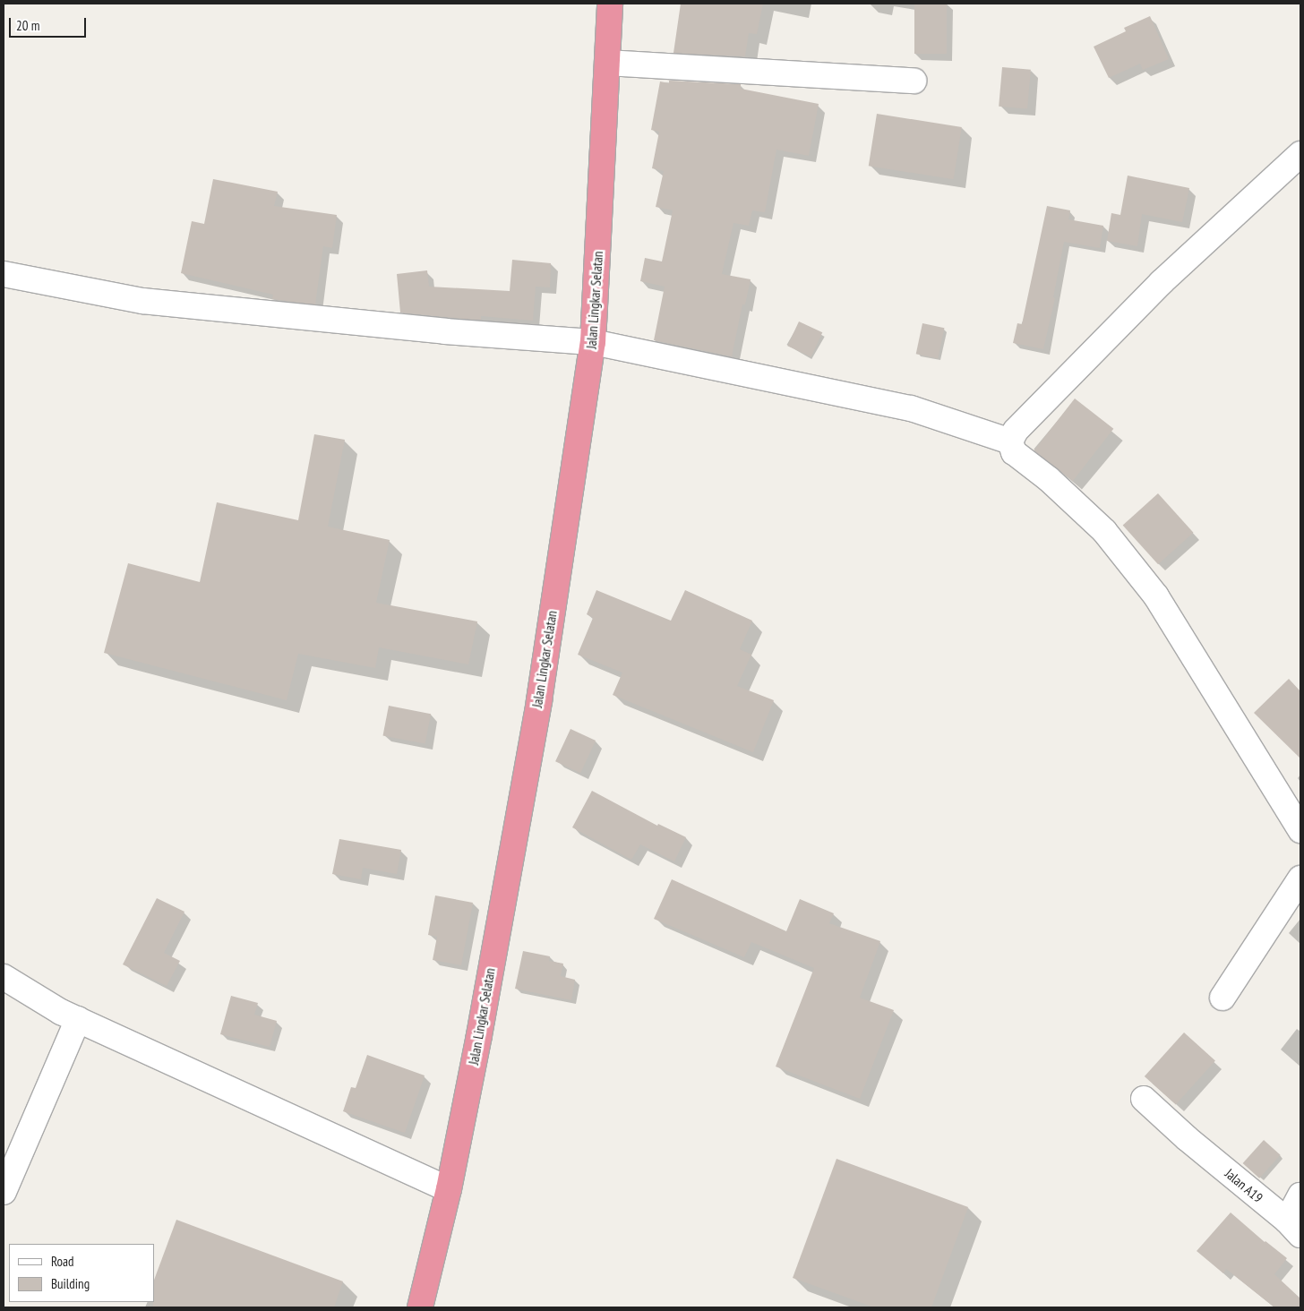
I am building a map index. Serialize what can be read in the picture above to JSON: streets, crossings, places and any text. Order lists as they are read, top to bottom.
{
  "streets": {
    "highway": ["Jalan Lingkar Selatan"],
    "street": ["Jalan A19"]
  },
  "legend": ["Road", "Building"],
  "scale_bar": "20 m"
}
